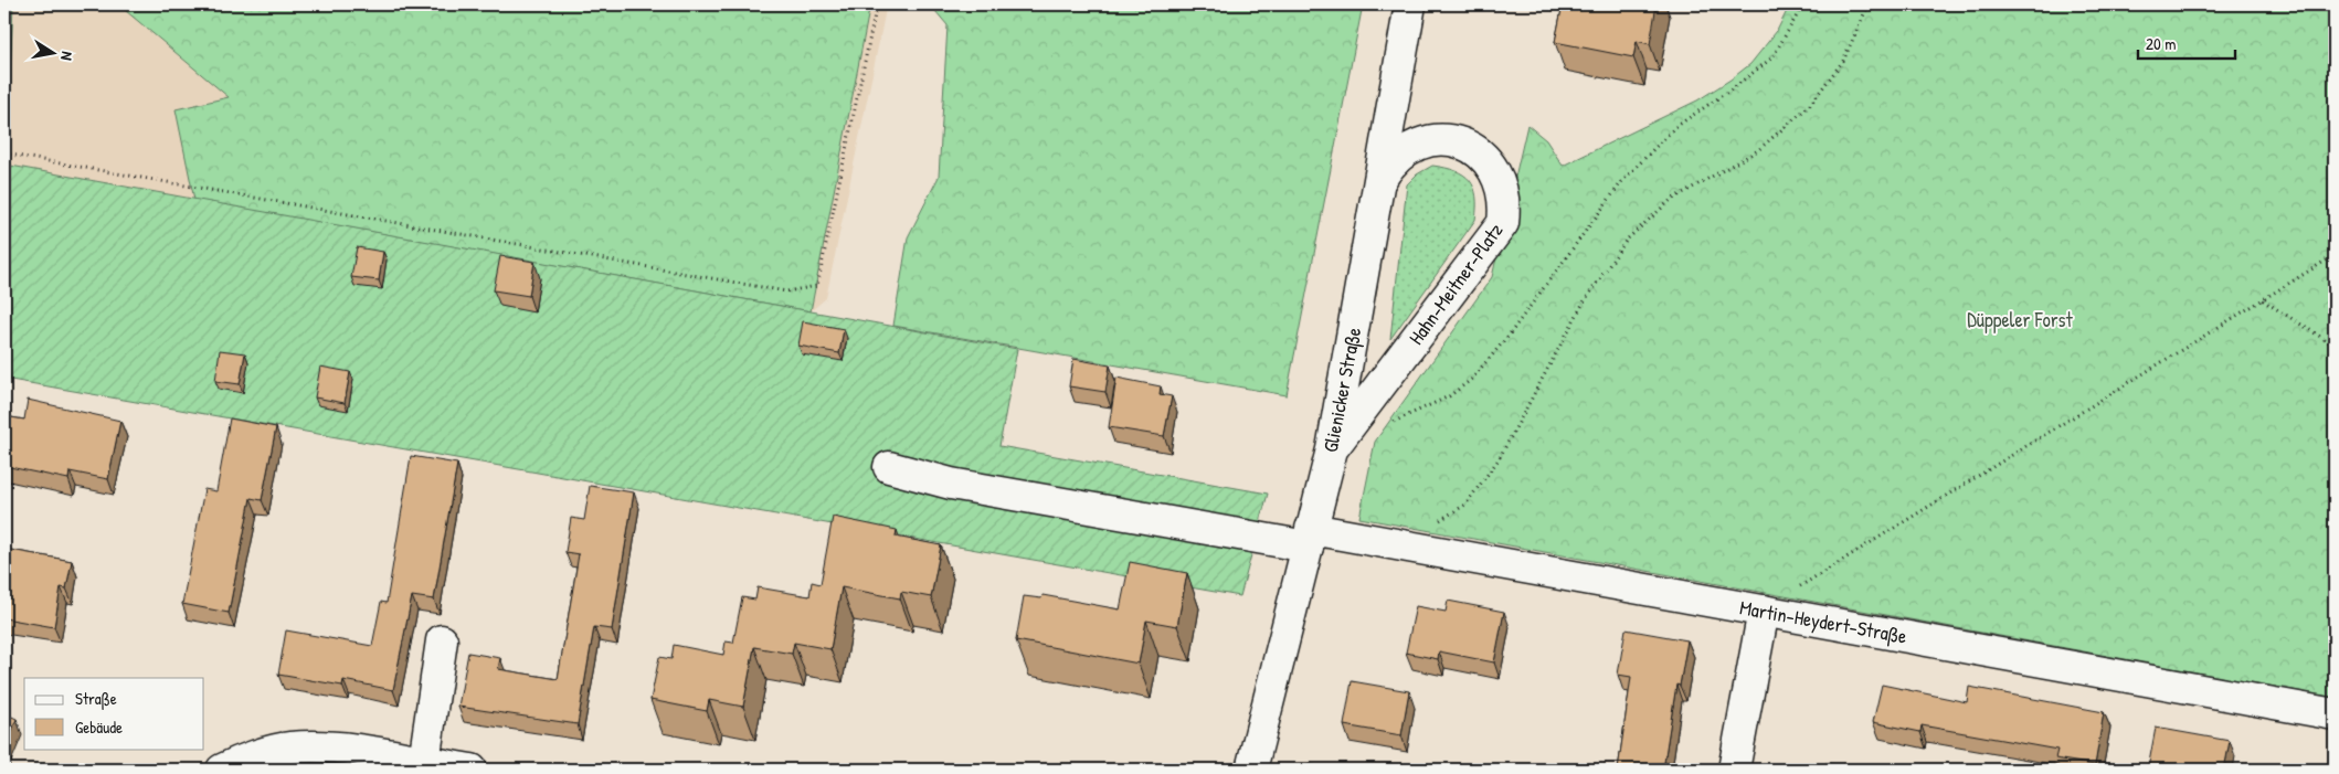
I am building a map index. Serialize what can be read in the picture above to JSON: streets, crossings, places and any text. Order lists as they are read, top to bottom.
{
  "streets": {
    "street": ["Hahn-Meitner-Platz", "Glienicker Straße", "Martin-Heydert-Straße"]
  },
  "crossings": [
    ["Hahn-Meitner-Platz", "Glienicker Straße"],
    ["Glienicker Straße", "Martin-Heydert-Straße"]
  ],
  "parks": ["Düppeler Forst"],
  "legend": ["Straße", "Gebäude"],
  "scale_bar": "20 m",
  "north": "right"
}
